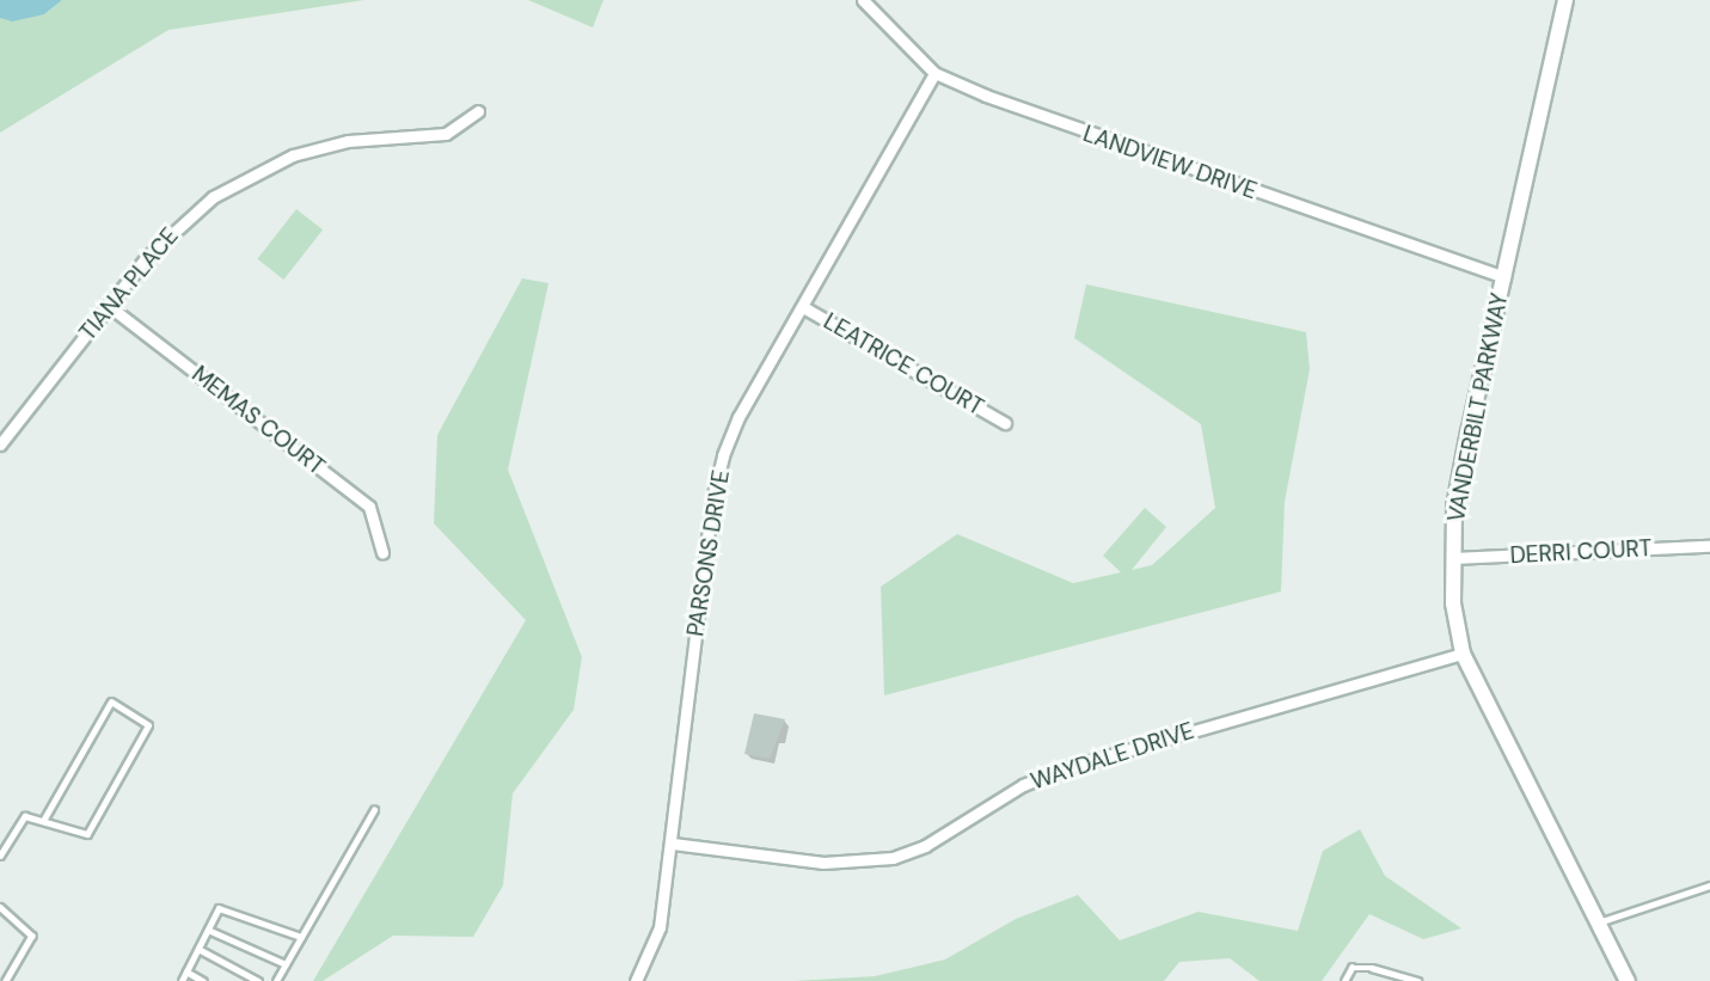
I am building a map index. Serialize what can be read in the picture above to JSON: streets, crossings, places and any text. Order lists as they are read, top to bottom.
{
  "streets": {
    "main road": ["VANDERBILT PARKWAY"],
    "street": [
      "LANDVIEW DRIVE",
      "TIANA PLACE",
      "LEATRICE COURT",
      "MEMAS COURT",
      "DERRI COURT",
      "PARSONS DRIVE",
      "WAYDALE DRIVE"
    ]
  },
  "crossings": [
    ["LANDVIEW DRIVE", "VANDERBILT PARKWAY"],
    ["LANDVIEW DRIVE", "PARSONS DRIVE"],
    ["TIANA PLACE", "MEMAS COURT"],
    ["LEATRICE COURT", "PARSONS DRIVE"],
    ["VANDERBILT PARKWAY", "DERRI COURT"],
    ["VANDERBILT PARKWAY", "WAYDALE DRIVE"],
    ["PARSONS DRIVE", "WAYDALE DRIVE"]
  ]
}
